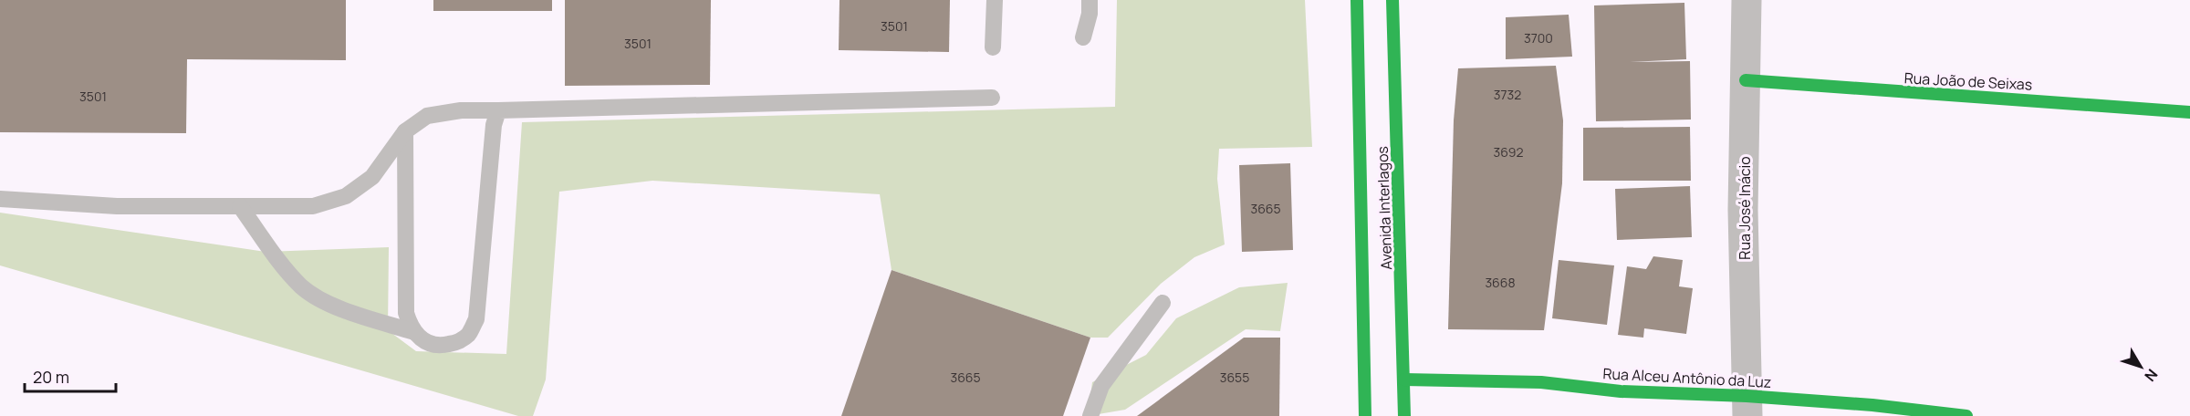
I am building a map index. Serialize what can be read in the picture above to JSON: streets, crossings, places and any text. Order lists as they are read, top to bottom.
{
  "streets": {
    "street": [
      "Rua João de Seixas",
      "Avenida Interlagos",
      "Rua José Inácio",
      "Rua Alceu Antônio da Luz"
    ]
  },
  "crossings": [
    ["Rua João de Seixas", "Rua José Inácio"],
    ["Avenida Interlagos", "Rua Alceu Antônio da Luz"],
    ["Rua José Inácio", "Rua Alceu Antônio da Luz"]
  ],
  "house_numbers": [
    "3501",
    "3700",
    "3501",
    "3732",
    "3501",
    "3692",
    "3665",
    "3668",
    "3665",
    "3655"
  ],
  "scale_bar": "20 m",
  "north": "bottom right"
}
